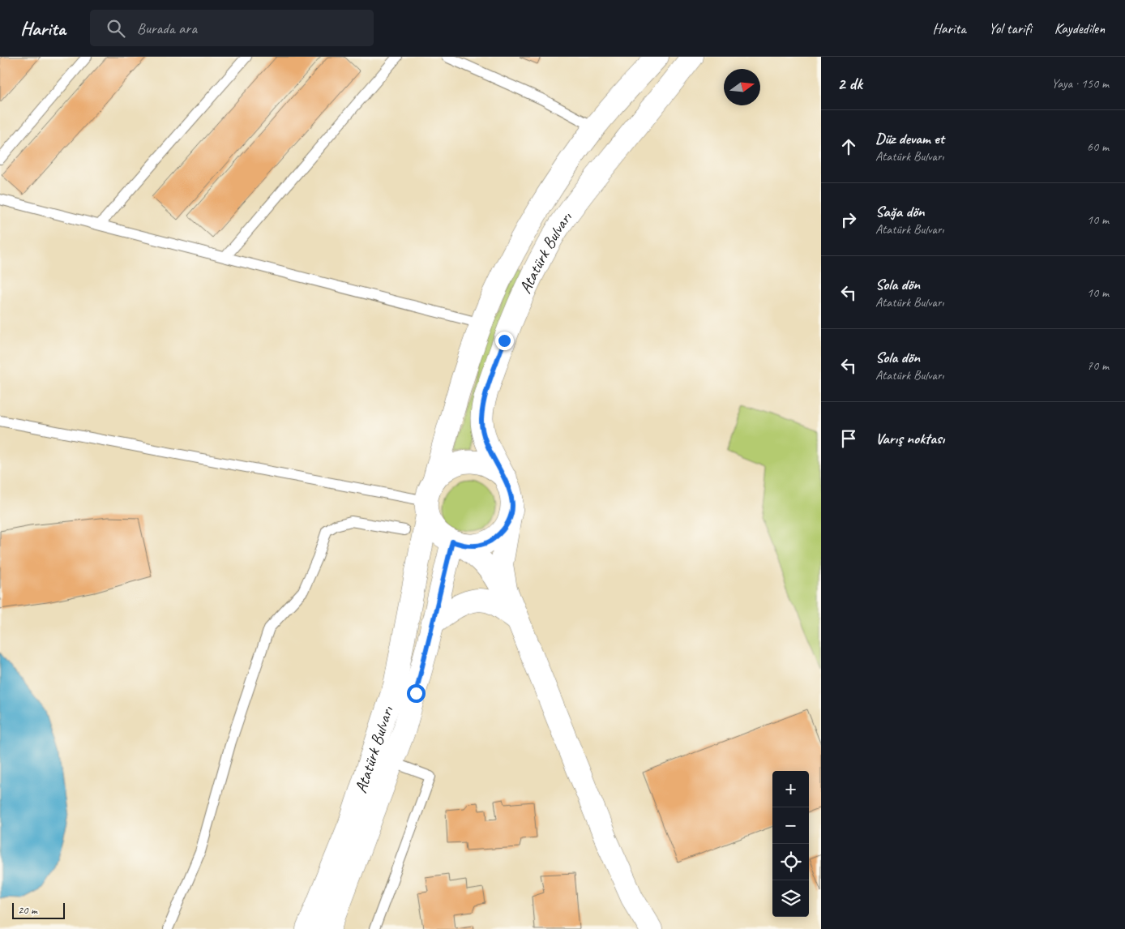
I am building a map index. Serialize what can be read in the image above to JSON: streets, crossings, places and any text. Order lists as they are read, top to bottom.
{
  "streets": {
    "main road": ["Atatürk Bulvarı"]
  },
  "scale_bar": "20 m",
  "north": "right",
  "page": {
    "header": "Harita",
    "search": "Burada ara",
    "nav": ["Harita", "Yol tarifi", "Kaydedilen"],
    "heading": ["2 dk", "Yaya · 150 m"],
    "list": [
      ["Düz devam et", "Atatürk Bulvarı", "60 m"],
      ["Sağa dön", "Atatürk Bulvarı", "10 m"],
      ["Sola dön", "Atatürk Bulvarı", "10 m"],
      ["Sola dön", "Atatürk Bulvarı", "70 m"],
      "Varış noktası"
    ],
    "map_buttons": ["+", "−"],
    "scale": "20 m"
  }
}
